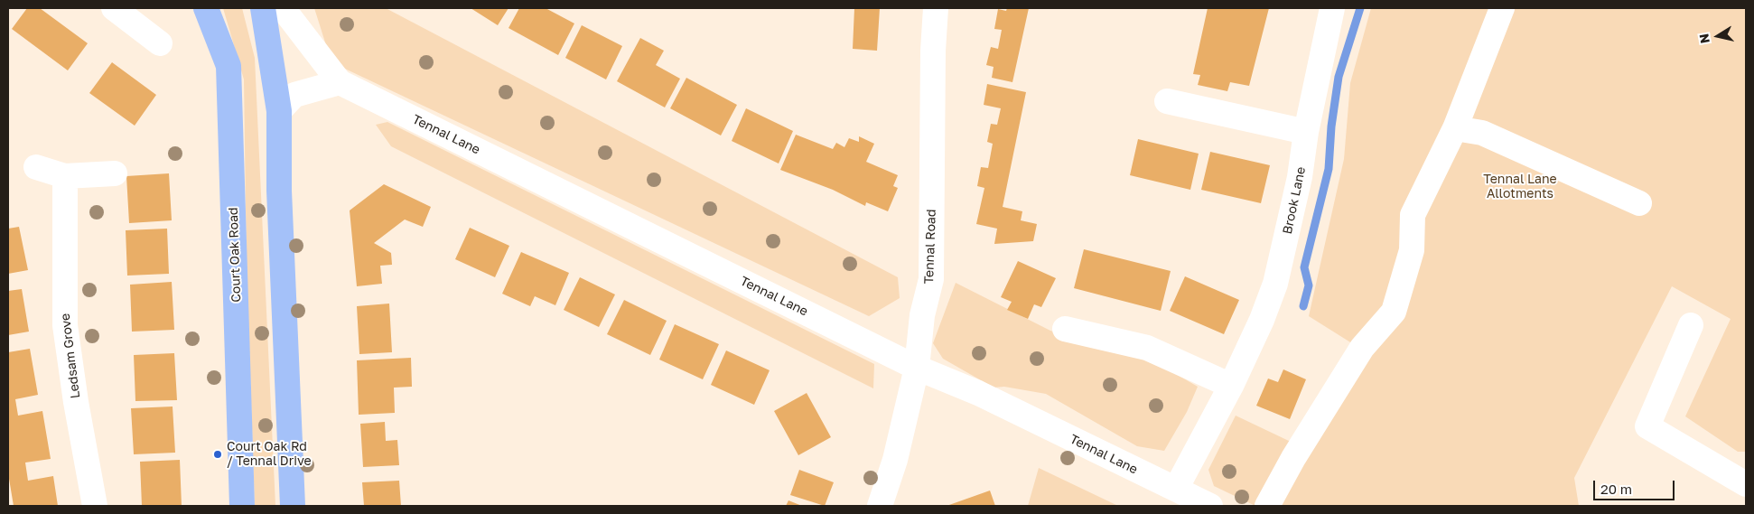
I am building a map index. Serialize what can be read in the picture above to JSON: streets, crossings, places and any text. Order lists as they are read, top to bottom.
{
  "streets": {
    "main road": ["Court Oak Road"],
    "street": [
      "Tennal Lane",
      "Brook Lane",
      "Tennal Road",
      "Ledsam Grove"
    ]
  },
  "crossings": [
    ["Tennal Lane", "Brook Lane"],
    ["Tennal Lane", "Tennal Road"]
  ],
  "parks": ["Tennal Lane Allotments"],
  "places": ["Court Oak Rd / Tennal Drive"],
  "scale_bar": "20 m",
  "north": "left"
}
